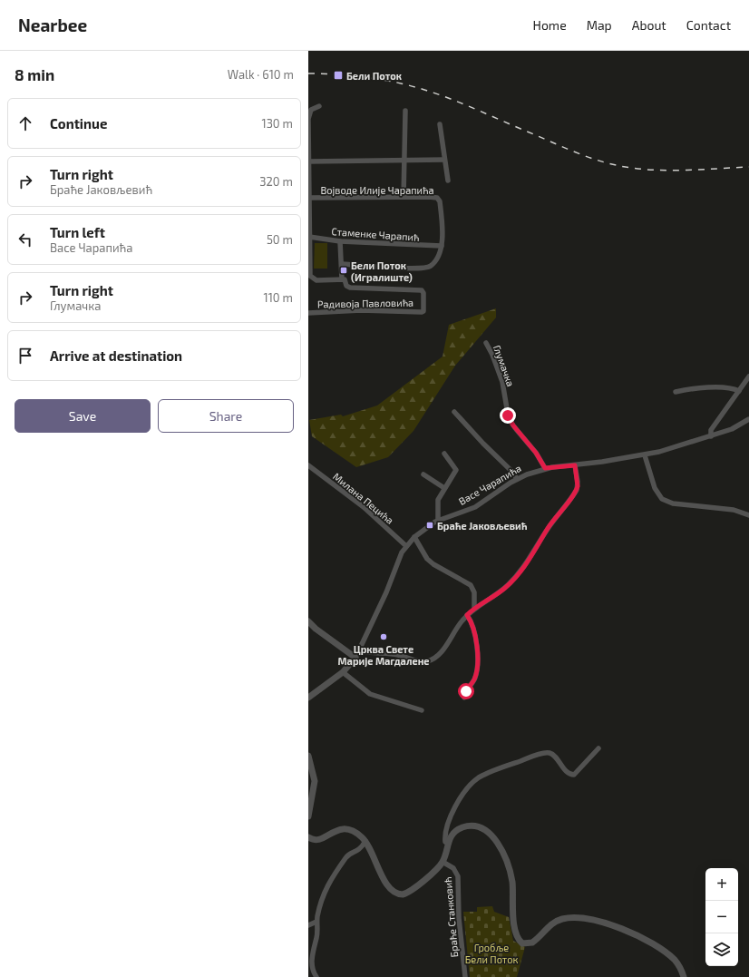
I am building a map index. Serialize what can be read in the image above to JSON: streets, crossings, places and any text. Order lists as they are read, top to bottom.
{
  "streets": {
    "street": [
      "Војводе Илије Чарапића",
      "Стаменке Чарапић",
      "Радивоја Павловића",
      "Глумачка",
      "Васе Чарапића",
      "Милана Пецића",
      "Браће Станковић"
    ]
  },
  "crossings": [
    ["Војводе Илије Чарапића", "Стаменке Чарапић"],
    ["Глумачка", "Васе Чарапића"],
    ["Васе Чарапића", "Милана Пецића"]
  ],
  "parks": ["Гробље Бели Поток"],
  "places": {
    "transit": ["Бели Поток", "Бели Поток (Игралиште)", "Браће Јаковљевић"],
    "other": ["Црква Свете Марије Магдалене"]
  },
  "page": {
    "header": "Nearbee",
    "nav": [
      "Home",
      "Map",
      "About",
      "Contact"
    ],
    "heading": ["8 min", "Walk · 610 m"],
    "list": [
      ["Continue", "130 m"],
      ["Turn right", "Браће Јаковљевић", "320 m"],
      ["Turn left", "Васе Чарапића", "50 m"],
      ["Turn right", "Глумачка", "110 m"],
      "Arrive at destination"
    ],
    "buttons": ["Save", "Share"],
    "map_buttons": ["+", "−"]
  }
}
